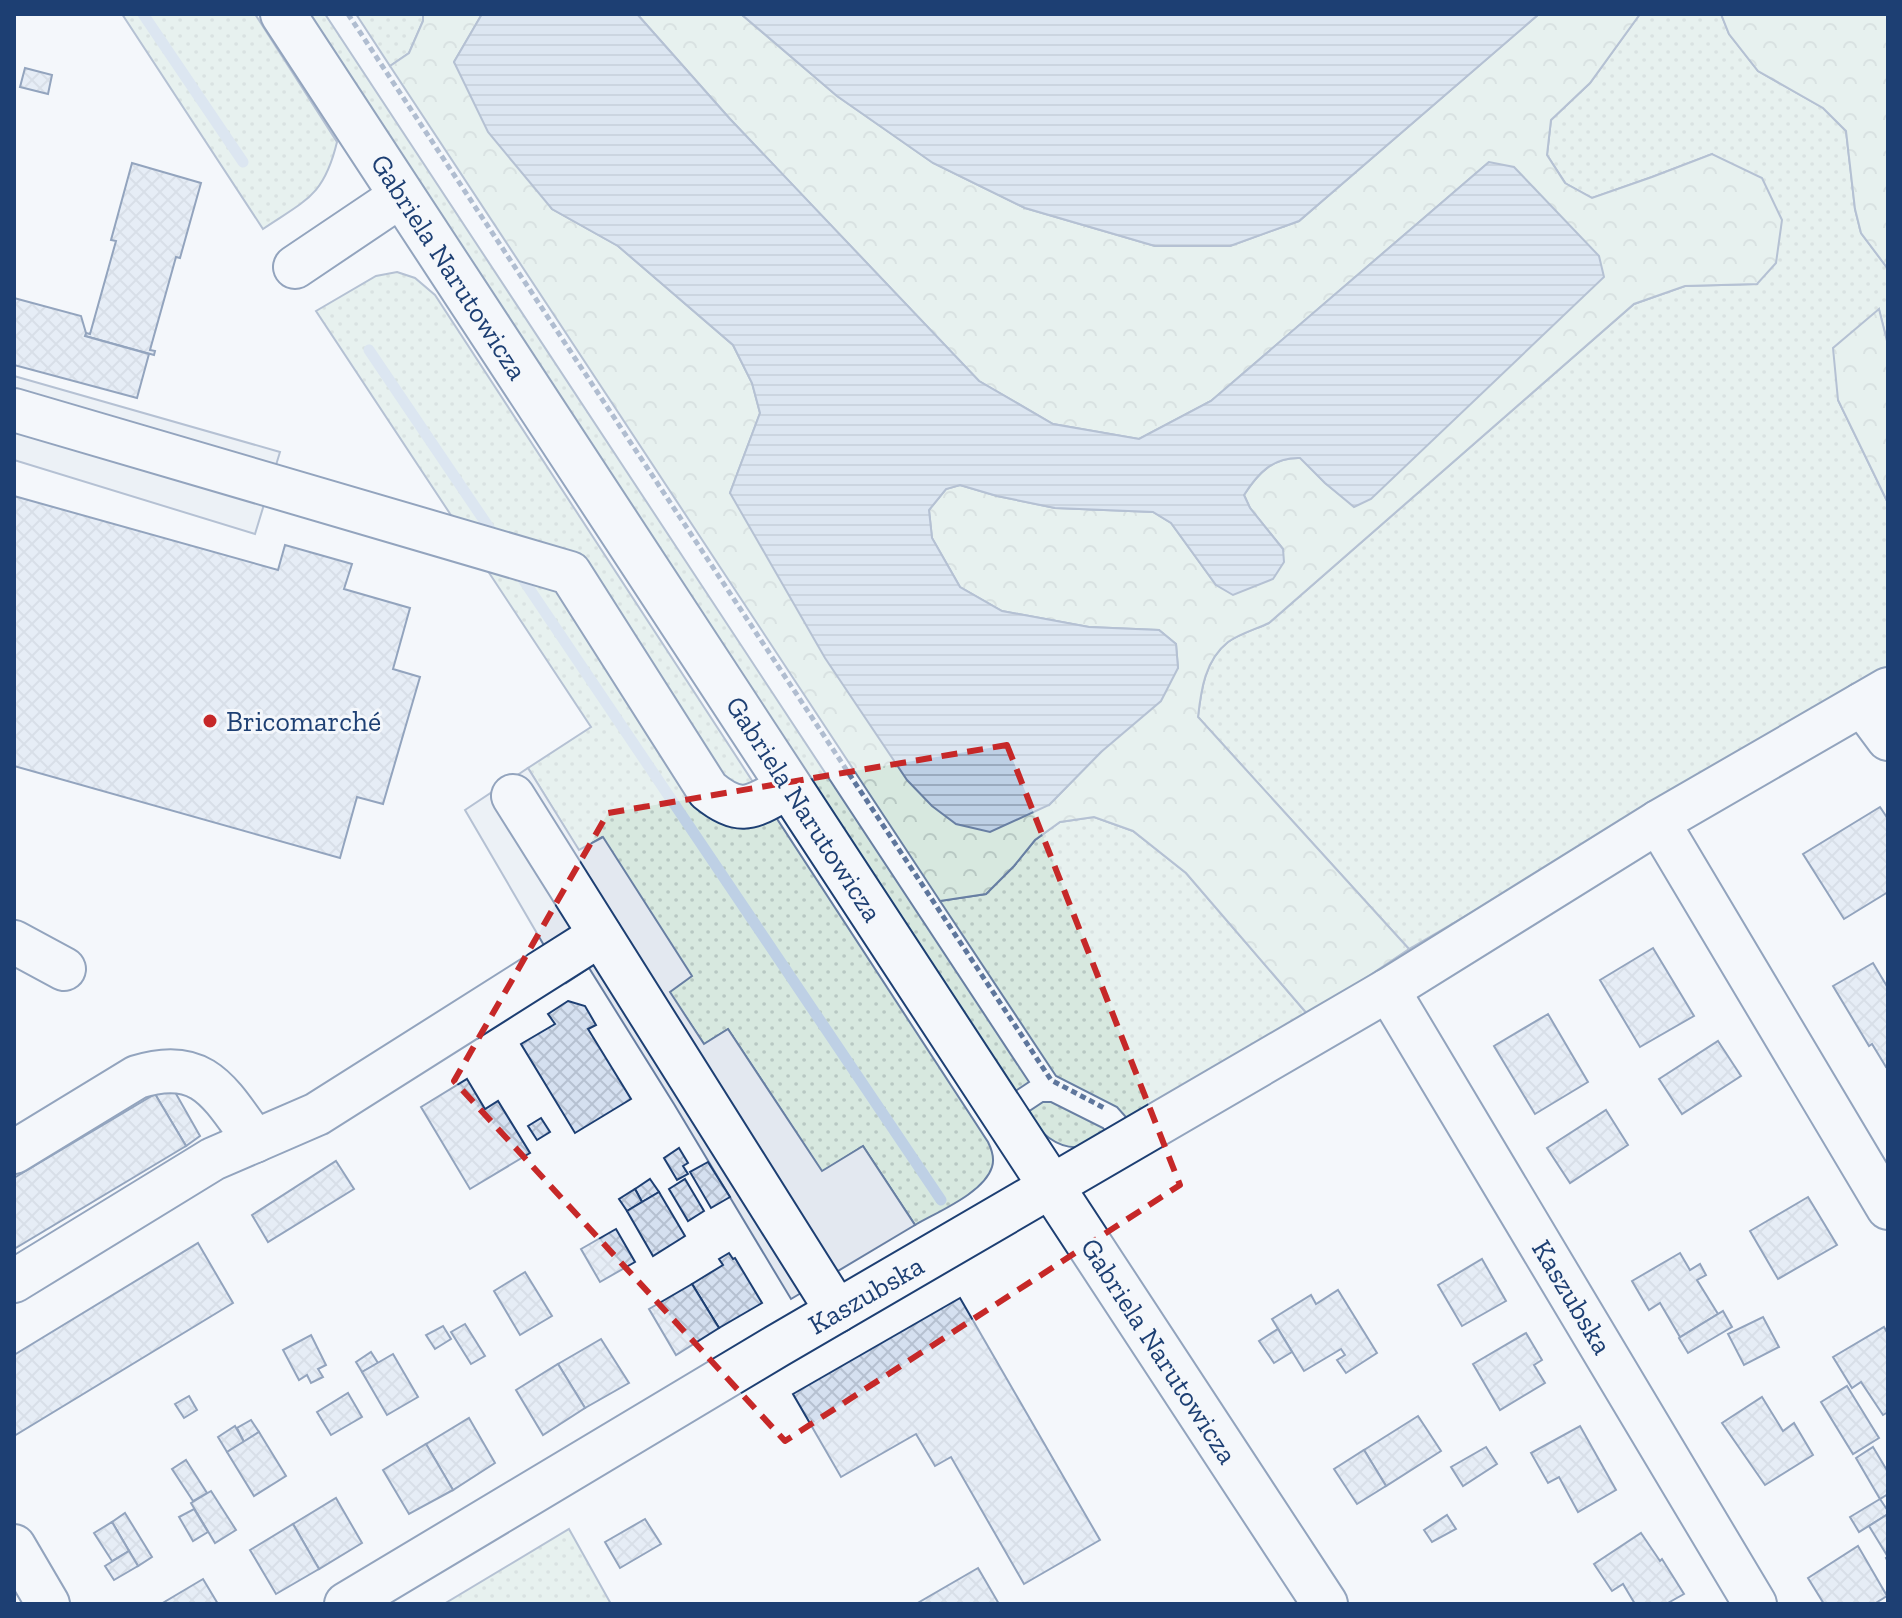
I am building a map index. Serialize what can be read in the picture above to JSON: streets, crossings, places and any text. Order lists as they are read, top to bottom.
{
  "streets": {
    "main road": ["Gabriela Narutowicza"],
    "street": ["Kaszubska"]
  },
  "crossings": [
    ["Gabriela Narutowicza", "Kaszubska"]
  ],
  "places": ["Bricomarché"]
}
